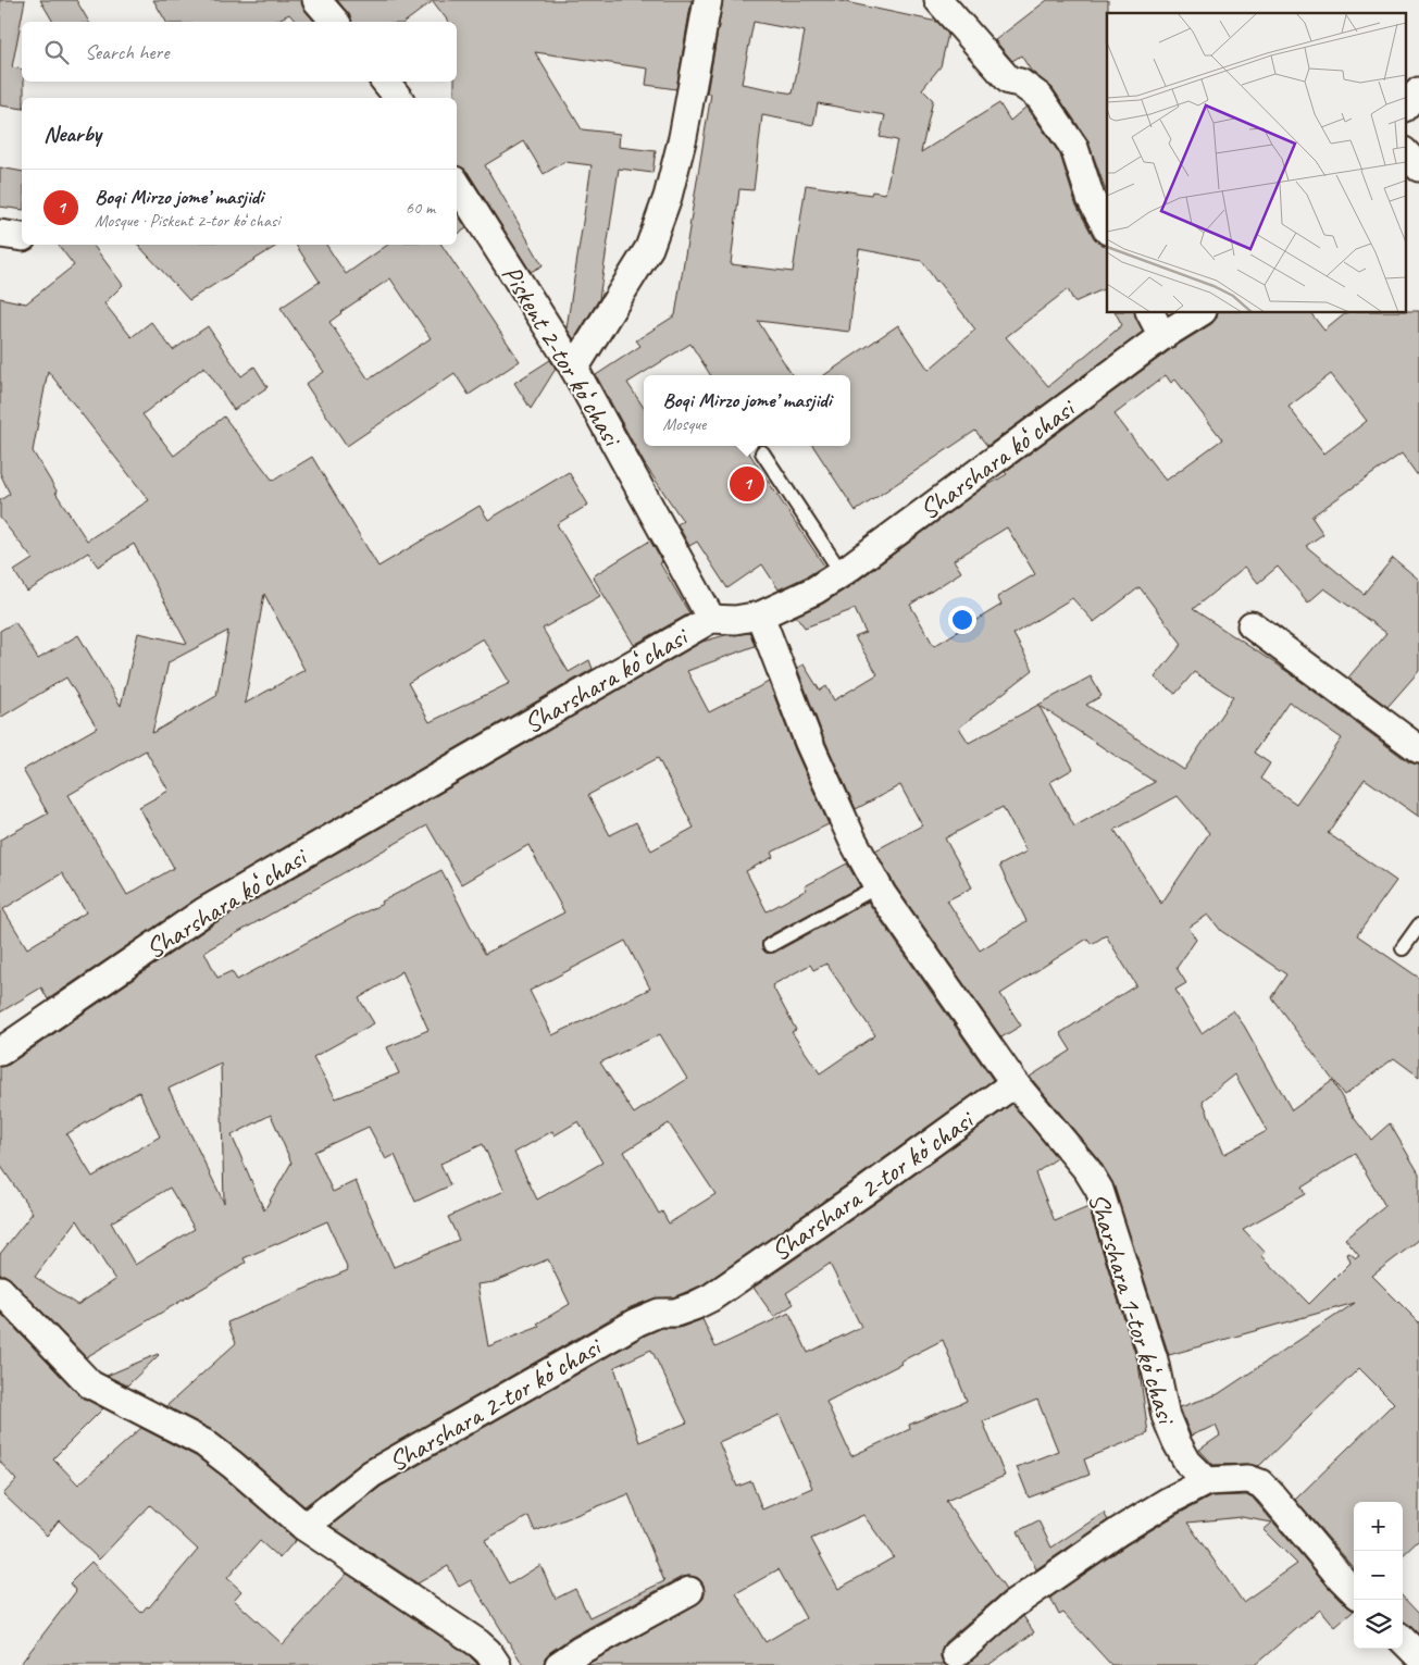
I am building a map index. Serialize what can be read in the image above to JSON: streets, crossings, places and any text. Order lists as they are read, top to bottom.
{
  "streets": {
    "street": [
      "Piskent 2-tor koʻchasi",
      "Sharshara koʻchasi",
      "Sharshara 2-tor koʻchasi",
      "Sharshara 1-tor koʻchasi"
    ]
  },
  "crossings": [
    ["Piskent 2-tor koʻchasi", "Sharshara koʻchasi"],
    ["Sharshara koʻchasi", "Sharshara 1-tor koʻchasi"],
    ["Sharshara 2-tor koʻchasi", "Sharshara 1-tor koʻchasi"]
  ],
  "page": {
    "search": "Search here",
    "heading": "Nearby",
    "list": [
      {
        "mark": "1",
        "name": "Boqi Mirzo jome’ masjidi",
        "note": "Mosque · Piskent 2-tor koʻchasi",
        "value": "60 m"
      }
    ],
    "popup": ["Boqi Mirzo jome’ masjidi", "Mosque"],
    "pins": "1",
    "map_buttons": ["+", "−"]
  }
}
